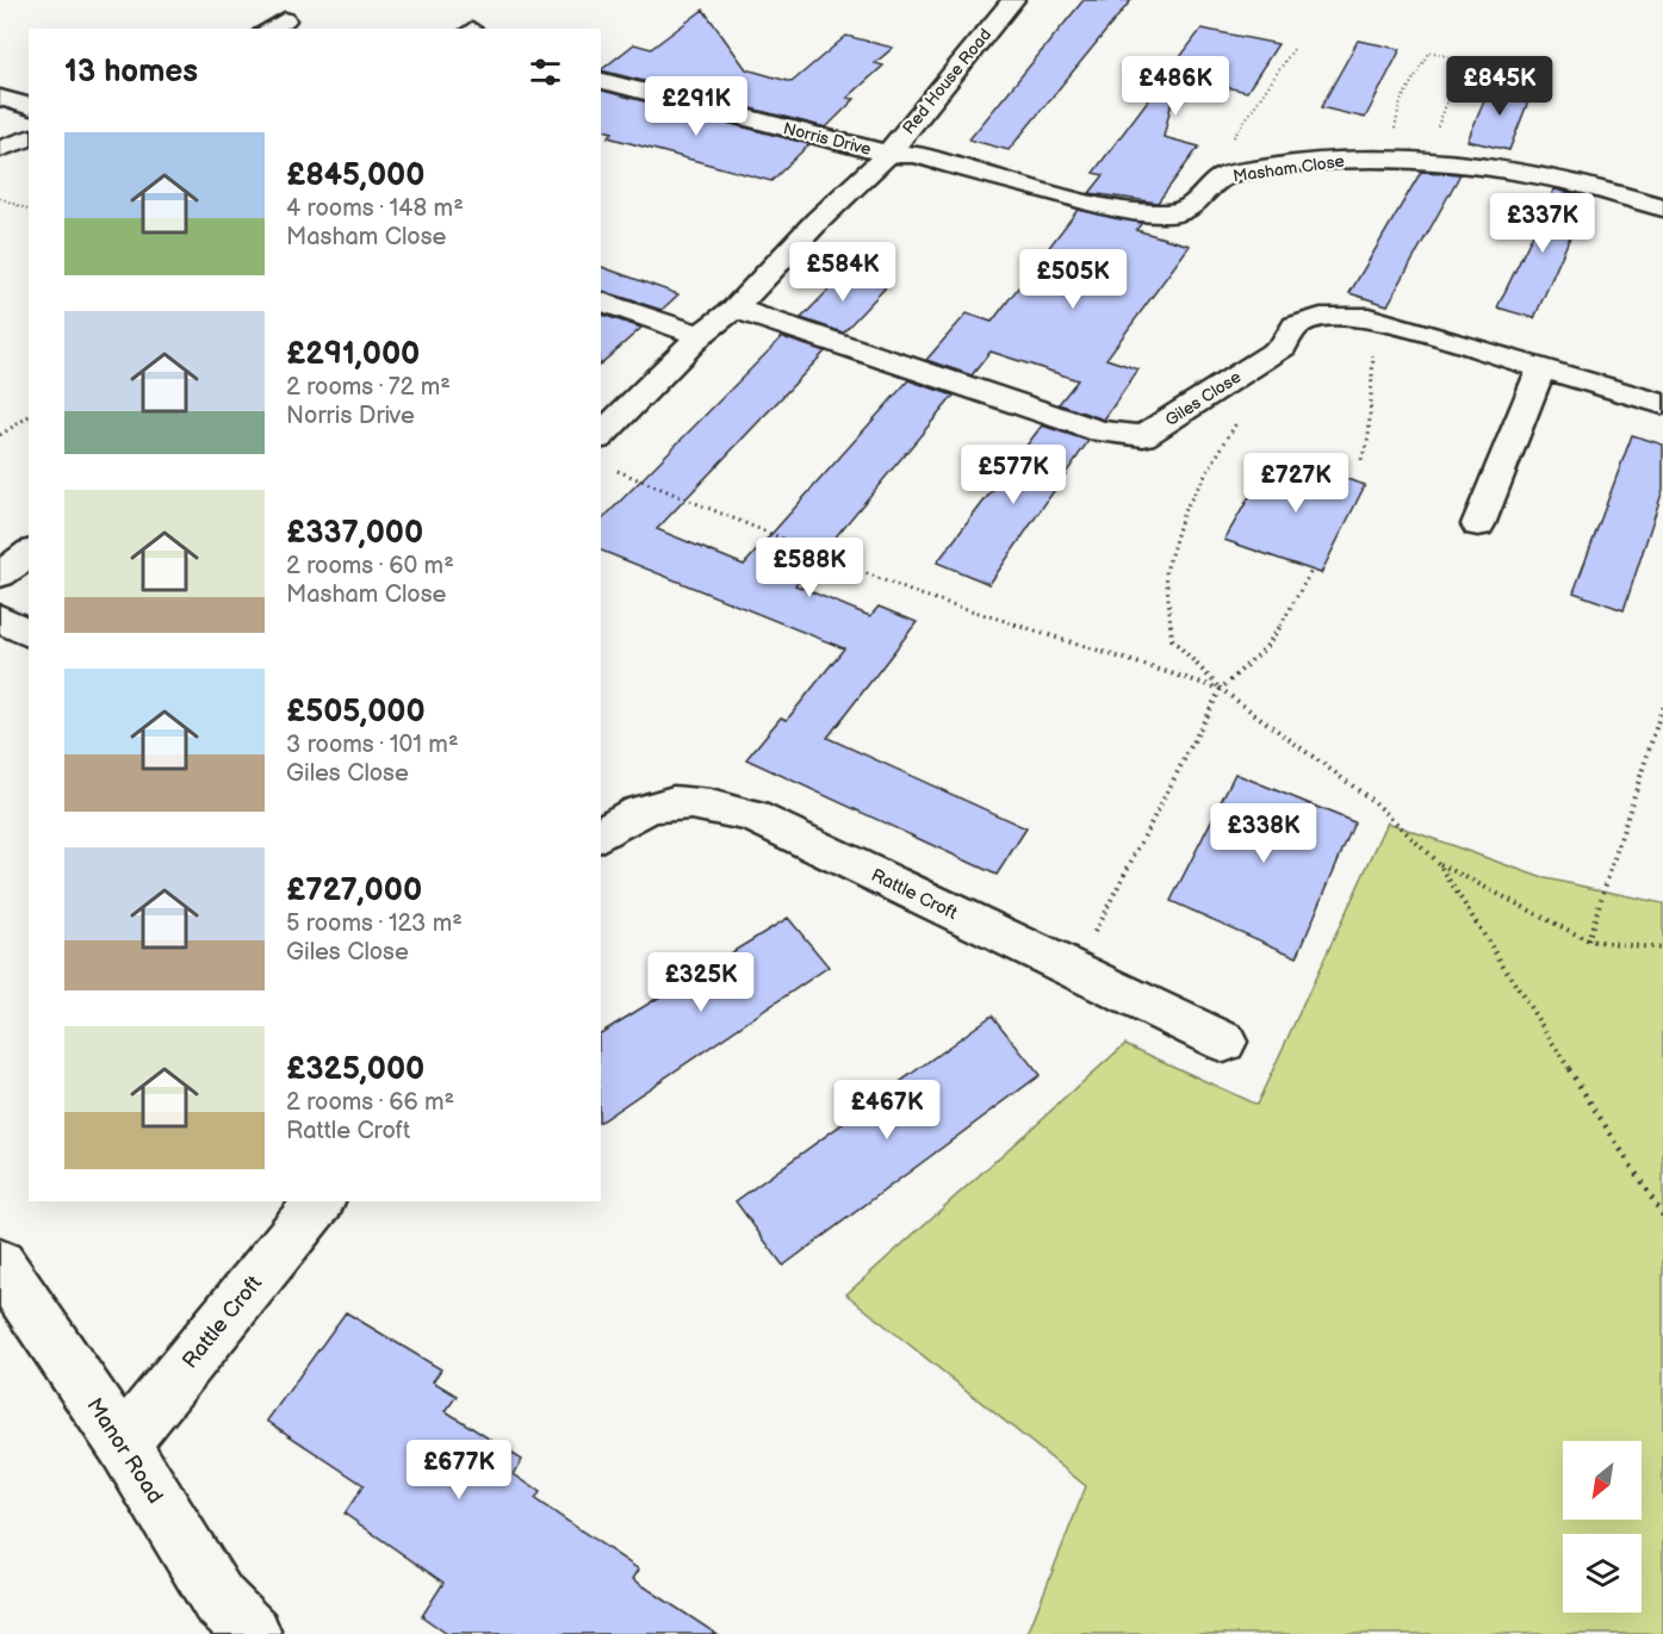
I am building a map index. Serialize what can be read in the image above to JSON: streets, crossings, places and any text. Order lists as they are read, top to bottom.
{
  "streets": {
    "street": [
      "Red House Road",
      "Norris Drive",
      "Masham Close",
      "Giles Close",
      "Rattle Croft",
      "Manor Road"
    ]
  },
  "crossings": [
    ["Red House Road", "Norris Drive"],
    ["Red House Road", "Masham Close"],
    ["Red House Road", "Giles Close"],
    ["Norris Drive", "Masham Close"],
    ["Rattle Croft", "Manor Road"]
  ],
  "north": "bottom left",
  "page": {
    "heading": "13 homes",
    "price": [
      "£486K",
      "£845K",
      "£291K",
      "£337K",
      "£584K",
      "£505K",
      "£577K",
      "£727K",
      "£588K",
      "£338K",
      "£325K",
      "£467K",
      "£677K"
    ],
    "list": [
      {
        "name": "£845,000",
        "note": "4 rooms · 148 m² · Masham Close"
      },
      {
        "name": "£291,000",
        "note": "2 rooms · 72 m² · Norris Drive"
      },
      {
        "name": "£337,000",
        "note": "2 rooms · 60 m² · Masham Close"
      },
      {
        "name": "£505,000",
        "note": "3 rooms · 101 m² · Giles Close"
      },
      {
        "name": "£727,000",
        "note": "5 rooms · 123 m² · Giles Close"
      },
      {
        "name": "£325,000",
        "note": "2 rooms · 66 m² · Rattle Croft"
      }
    ]
  }
}
